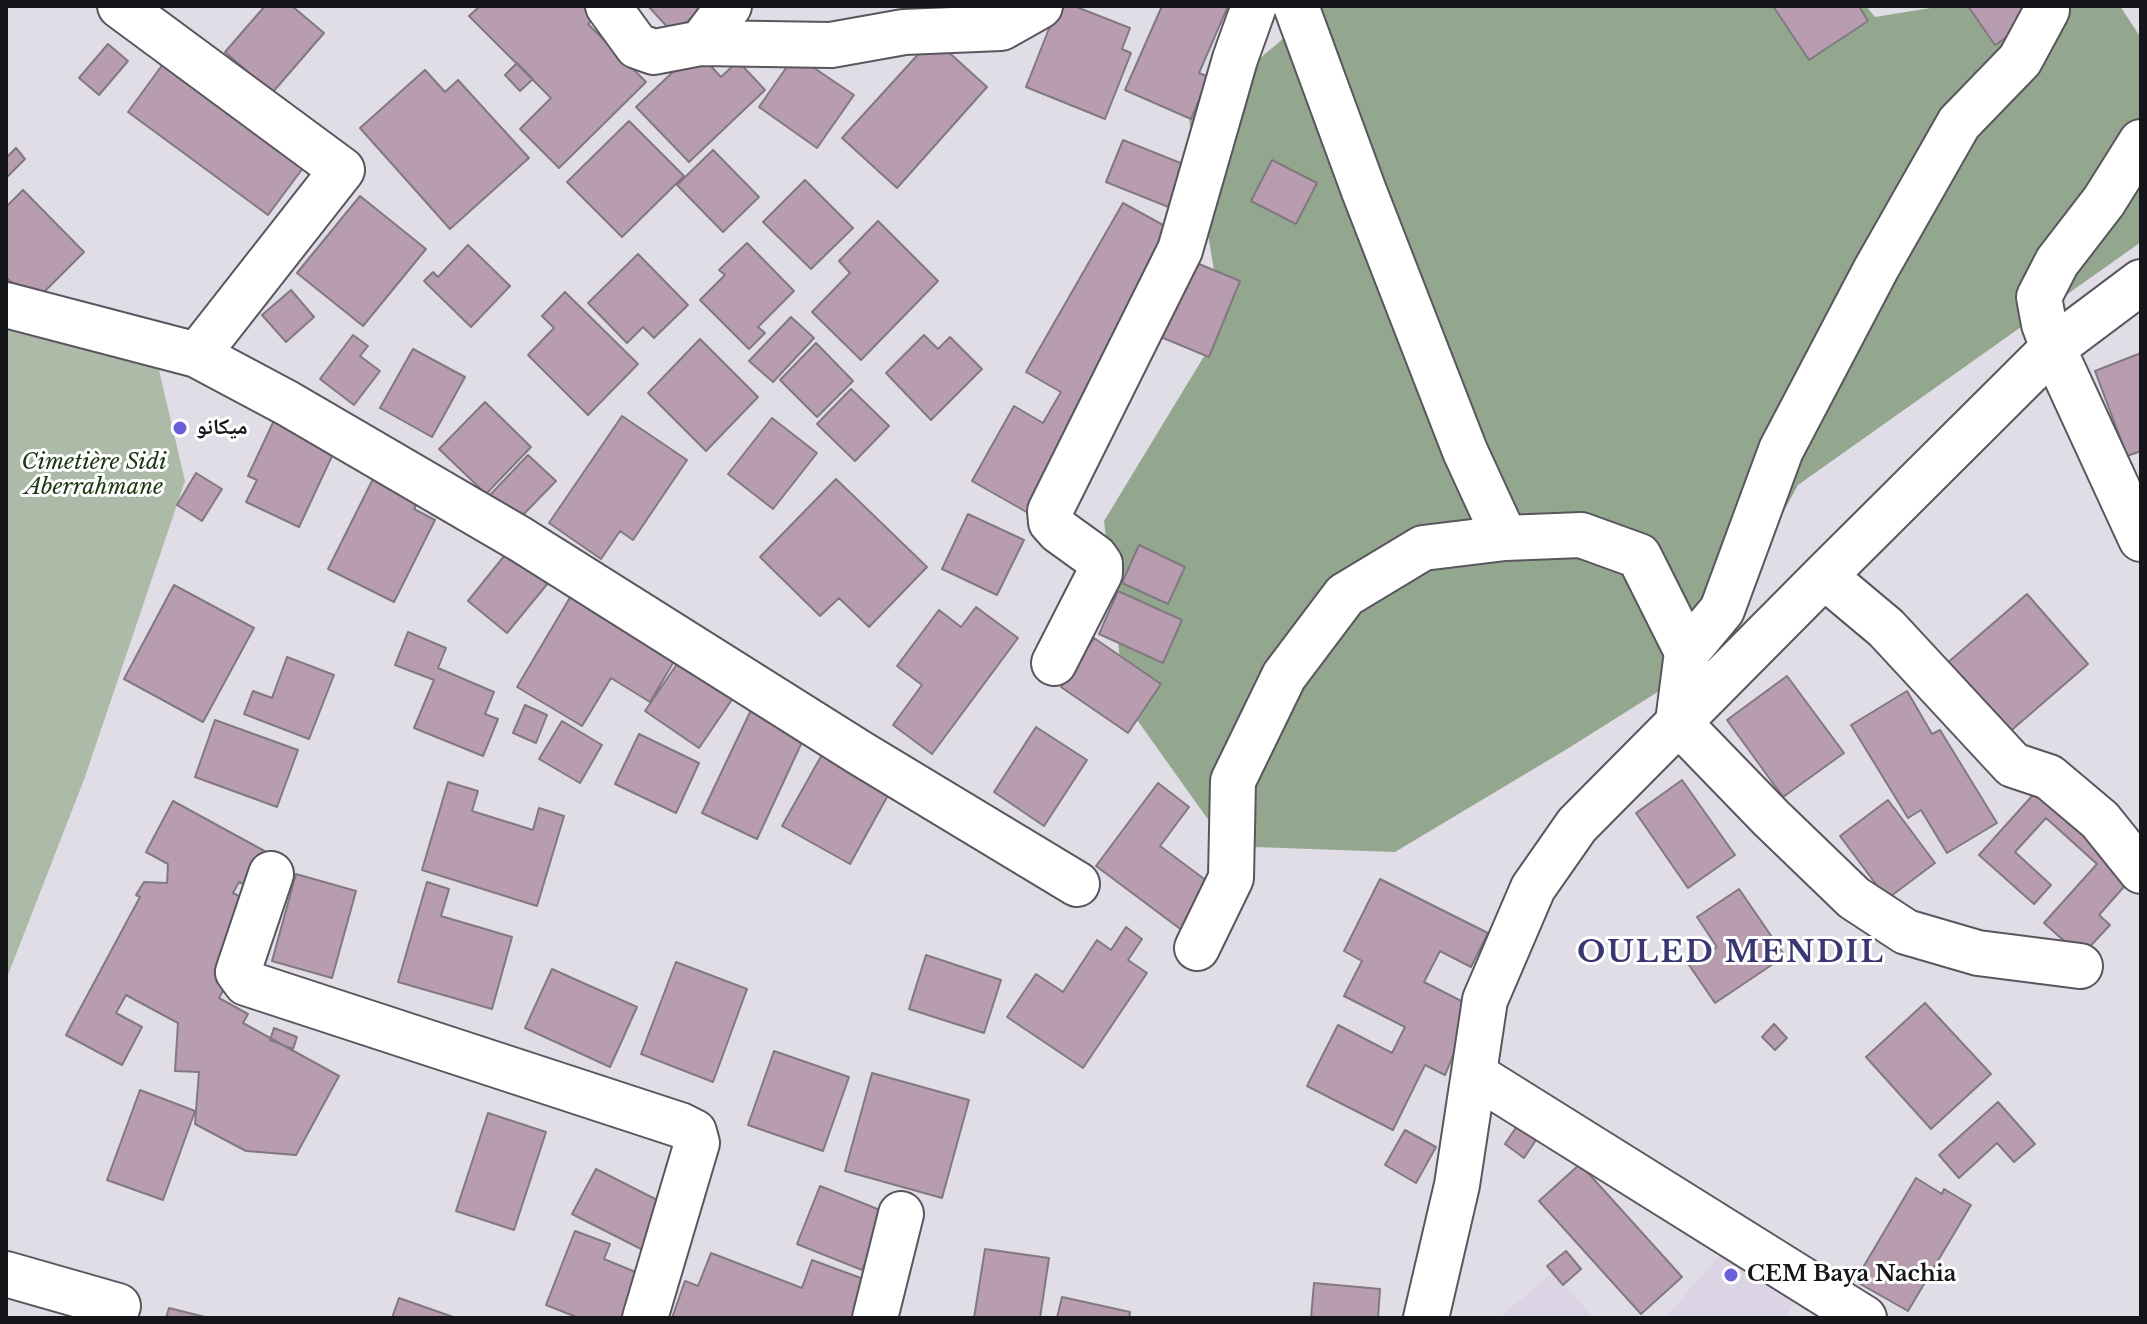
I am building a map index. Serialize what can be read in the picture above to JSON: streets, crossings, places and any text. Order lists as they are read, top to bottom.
{
  "districts": ["OULED MENDIL"],
  "parks": ["Cimetière Sidi Aberrahmane"],
  "places": ["ميكانو", "CEM Baya Nachia"]
}
